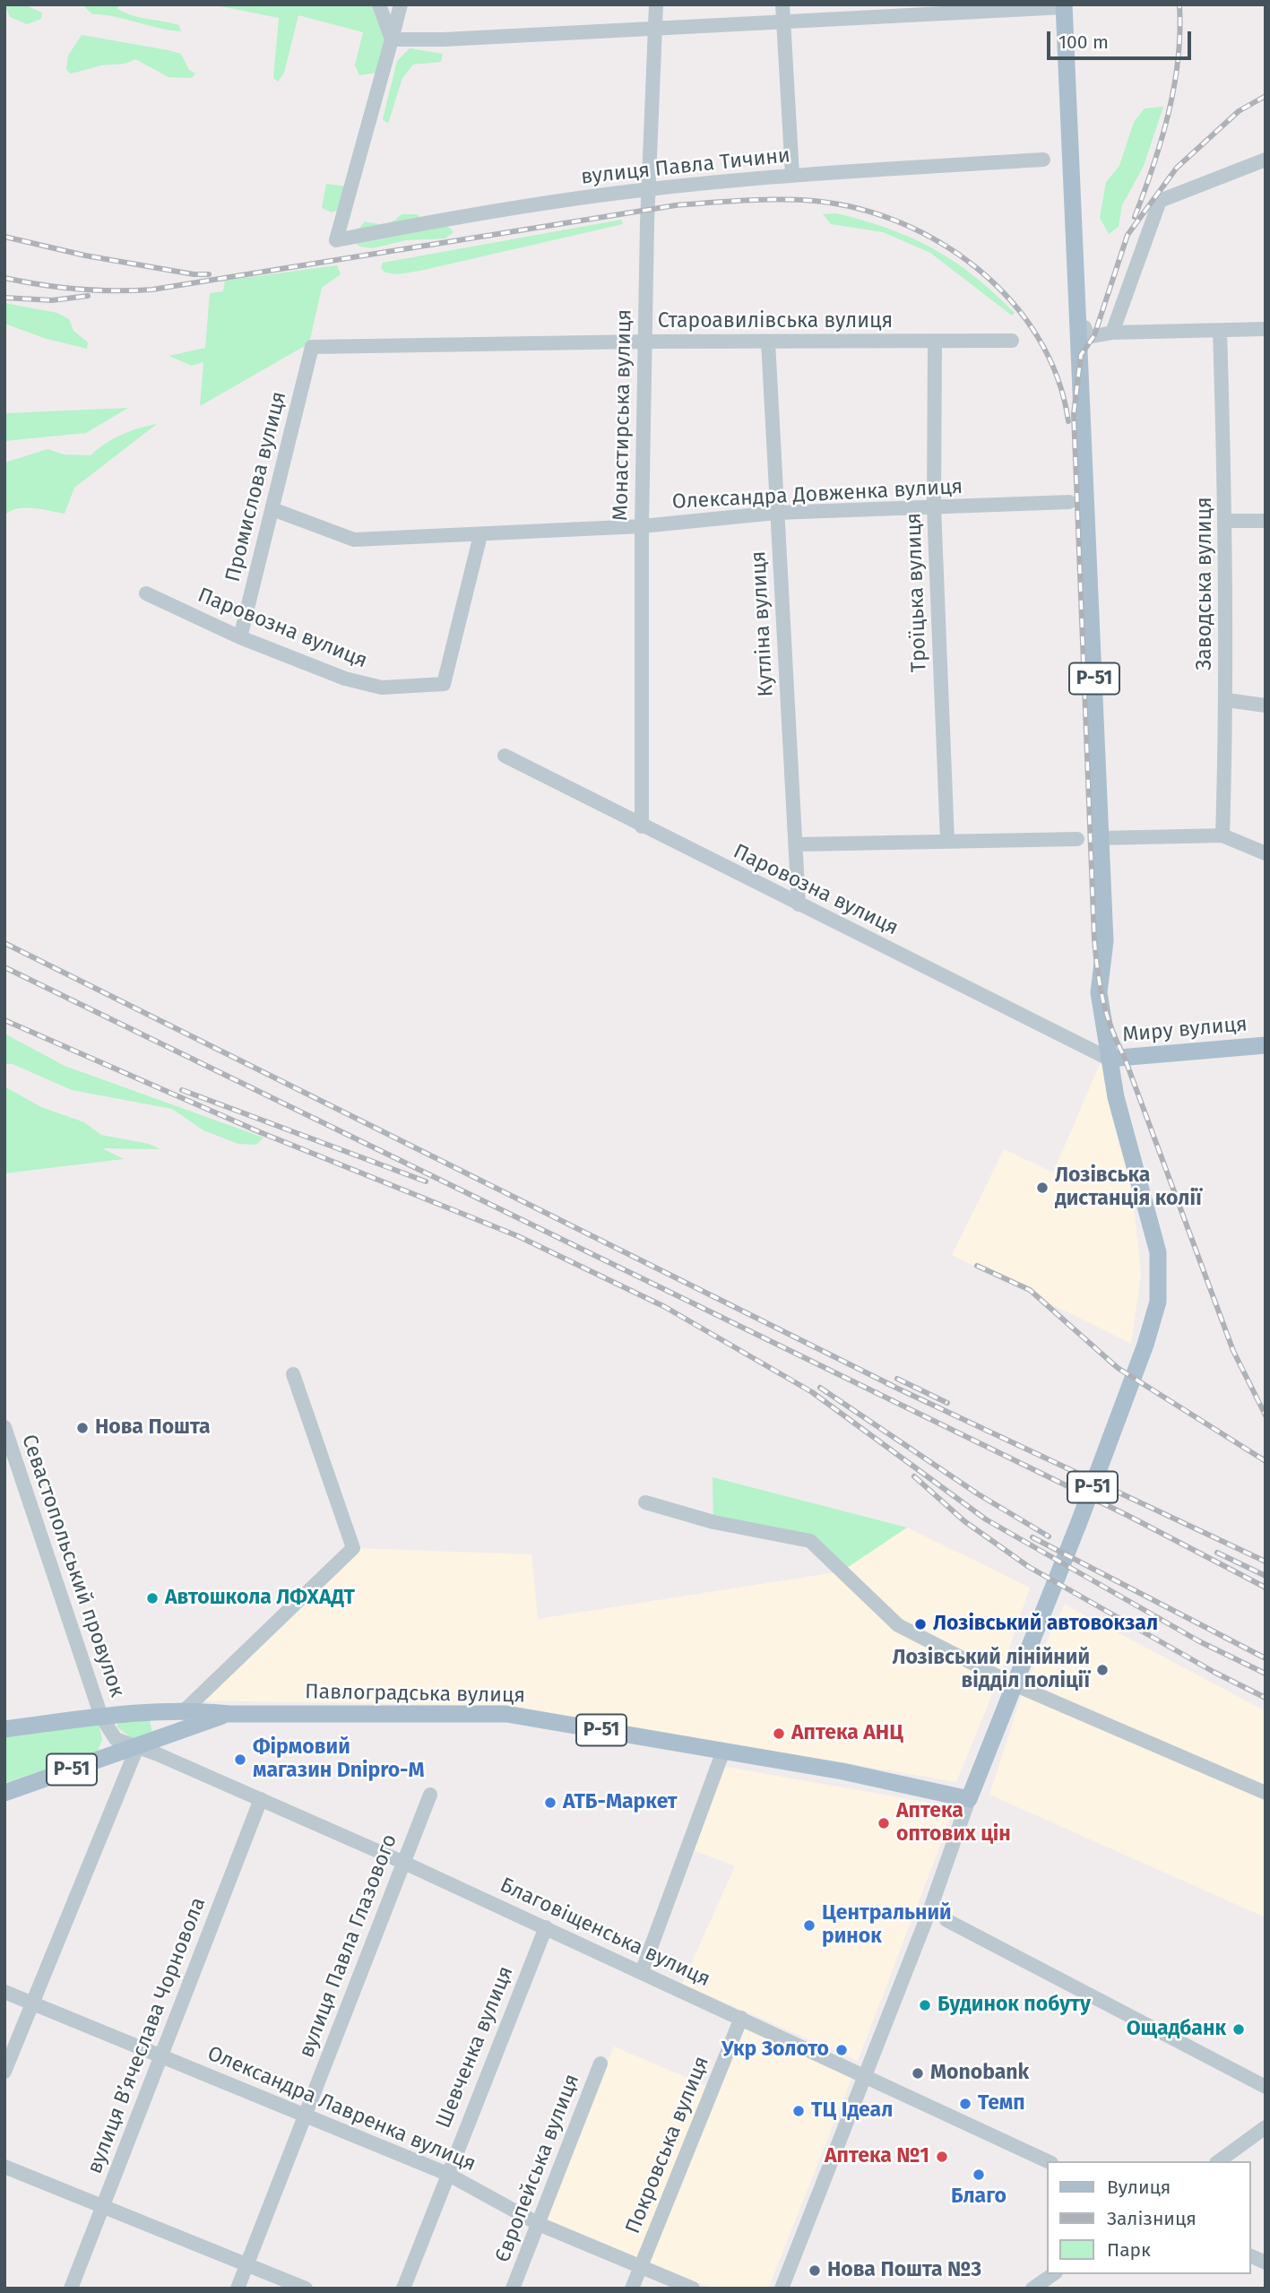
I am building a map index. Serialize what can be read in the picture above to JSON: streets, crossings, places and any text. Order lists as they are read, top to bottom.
{
  "streets": {
    "main road": ["Р-51", "Миру вулиця", "Павлоградська вулиця"],
    "street": [
      "вулиця Павла Тичини",
      "Староавилівська вулиця",
      "Монастирська вулиця",
      "Промислова вулиця",
      "Олександра Довженка вулиця",
      "Заводська вулиця",
      "Троїцька вулиця",
      "Кутліна вулиця",
      "Паровозна вулиця",
      "Севастопольський провулок",
      "Благовіщенська вулиця",
      "вулиця Павла Глазового",
      "вулиця В’ячеслава Чорновола",
      "Шевченка вулиця",
      "Олександра Лавренка вулиця",
      "Покровська вулиця",
      "Європейська вулиця"
    ]
  },
  "crossings": [
    ["вулиця Павла Тичини", "Монастирська вулиця"],
    ["Староавилівська вулиця", "Монастирська вулиця"],
    ["Староавилівська вулиця", "Промислова вулиця"],
    ["Староавилівська вулиця", "Троїцька вулиця"],
    ["Староавилівська вулиця", "Кутліна вулиця"],
    ["Монастирська вулиця", "Олександра Довженка вулиця"],
    ["Монастирська вулиця", "Паровозна вулиця"],
    ["Промислова вулиця", "Олександра Довженка вулиця"],
    ["Промислова вулиця", "Паровозна вулиця"],
    ["Олександра Довженка вулиця", "Троїцька вулиця"],
    ["Олександра Довженка вулиця", "Кутліна вулиця"],
    ["Олександра Довженка вулиця", "Паровозна вулиця"],
    ["Кутліна вулиця", "Паровозна вулиця"],
    ["Паровозна вулиця", "Р-51"],
    ["Паровозна вулиця", "Миру вулиця"],
    ["Р-51", "Миру вулиця"],
    ["Р-51", "Павлоградська вулиця"],
    ["Севастопольський провулок", "Павлоградська вулиця"],
    ["Севастопольський провулок", "Благовіщенська вулиця"],
    ["Павлоградська вулиця", "Благовіщенська вулиця"],
    ["Благовіщенська вулиця", "вулиця Павла Глазового"],
    ["Благовіщенська вулиця", "вулиця В’ячеслава Чорновола"],
    ["Благовіщенська вулиця", "Шевченка вулиця"],
    ["Благовіщенська вулиця", "Покровська вулиця"],
    ["вулиця Павла Глазового", "Олександра Лавренка вулиця"],
    ["вулиця В’ячеслава Чорновола", "Олександра Лавренка вулиця"],
    ["Шевченка вулиця", "Олександра Лавренка вулиця"],
    ["Олександра Лавренка вулиця", "Покровська вулиця"],
    ["Олександра Лавренка вулиця", "Європейська вулиця"]
  ],
  "places": [
    "Лозівська дистанція колії",
    "Нова Пошта",
    "Автошкола ЛФХАДТ",
    "Лозівський автовокзал",
    "Лозівський лінійний відділ поліції",
    "Аптека АНЦ",
    "Фірмовий магазин Dnipro-M",
    "АТБ-Маркет",
    "Аптека оптових цін",
    "Центральний ринок",
    "Будинок побуту",
    "Ощадбанк",
    "Укр Золото",
    "Monobank",
    "Темп",
    "ТЦ Ідеал",
    "Аптека №1",
    "Благо",
    "Нова Пошта №3"
  ],
  "legend": ["Вулиця", "Залізниця", "Парк"],
  "scale_bar": "100 m"
}
